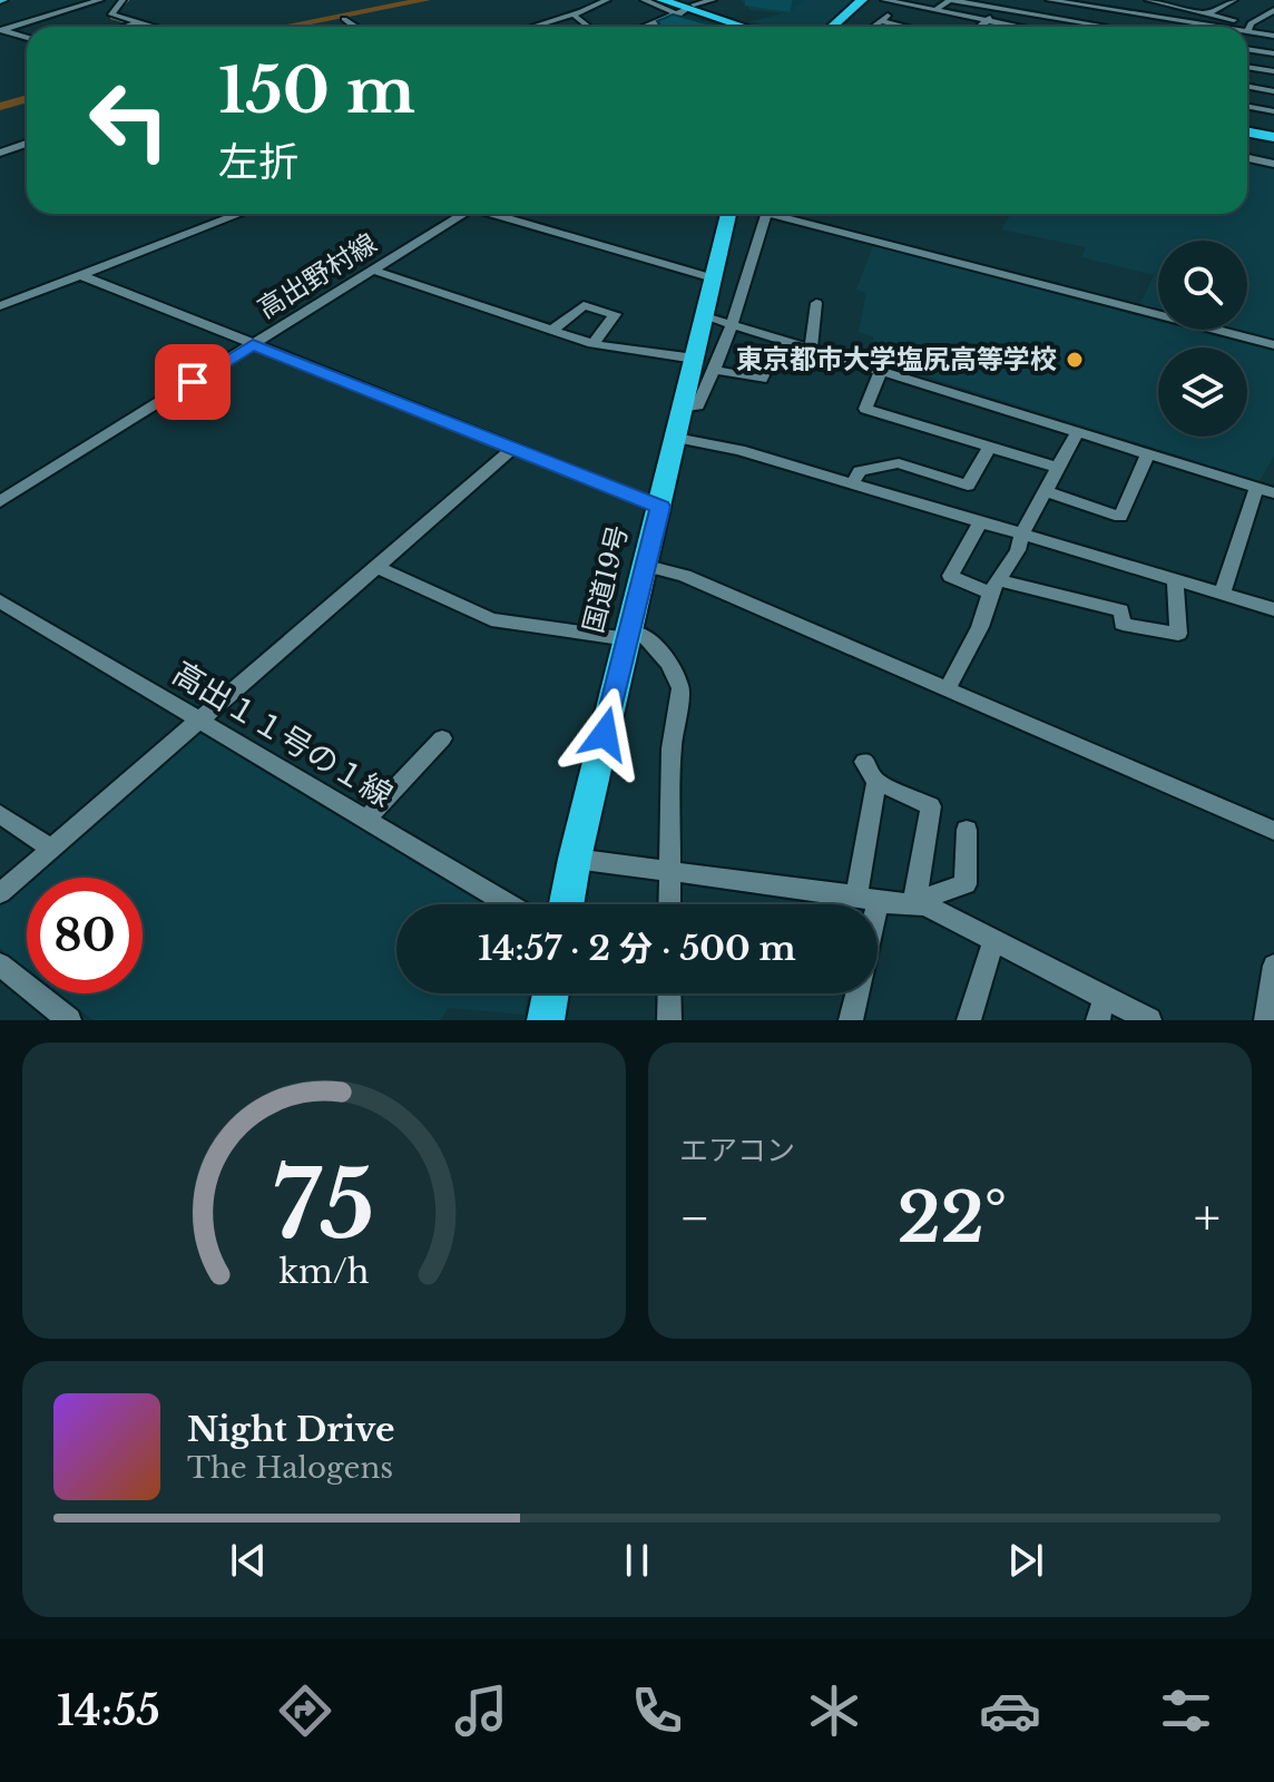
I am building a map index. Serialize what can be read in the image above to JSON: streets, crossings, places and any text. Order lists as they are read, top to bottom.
{
  "streets": {
    "highway": ["国道19号"],
    "street": ["高出野村線", "高出１１号の１線"]
  },
  "places": ["東京都市大学塩尻高等学校"],
  "page": {
    "turn": ["150 m", "左折"],
    "limit": "80",
    "trip": "14:57 · 2 分 · 500 m",
    "tile": "エアコン",
    "heat": ["−", "22°", "+"],
    "song": ["Night Drive", "The Halogens"],
    "tabs": "14:55",
    "gauge": ["75", "km/h"]
  }
}
